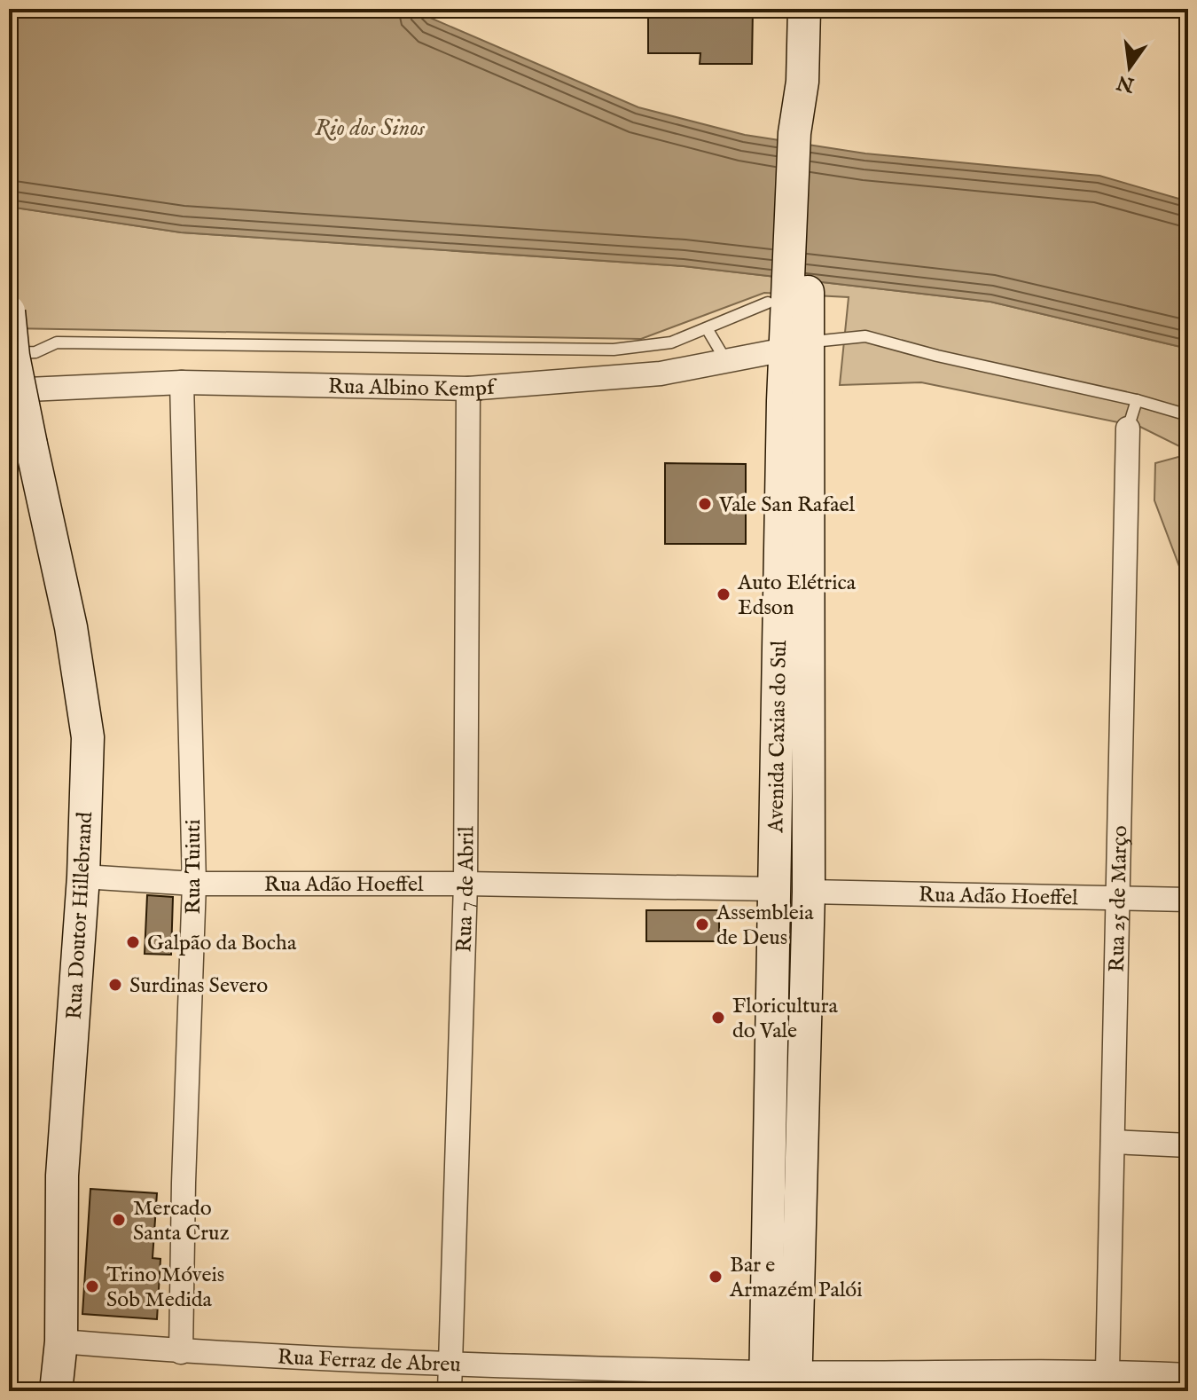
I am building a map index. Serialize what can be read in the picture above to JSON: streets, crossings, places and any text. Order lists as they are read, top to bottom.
{
  "streets": {
    "street": [
      "Rua Albino Kempf",
      "Avenida Caxias do Sul",
      "Rua Tuiuti",
      "Rua Adão Hoeffel",
      "Rua 7 de Abril",
      "Rua 25 de Março",
      "Rua Doutor Hillebrand",
      "Rua Ferraz de Abreu"
    ]
  },
  "crossings": [
    ["Rua Albino Kempf", "Avenida Caxias do Sul"],
    ["Rua Albino Kempf", "Rua Tuiuti"],
    ["Rua Albino Kempf", "Rua 7 de Abril"],
    ["Avenida Caxias do Sul", "Rua Adão Hoeffel"],
    ["Avenida Caxias do Sul", "Rua Ferraz de Abreu"],
    ["Rua Tuiuti", "Rua Adão Hoeffel"],
    ["Rua Tuiuti", "Rua Ferraz de Abreu"],
    ["Rua Adão Hoeffel", "Rua 7 de Abril"],
    ["Rua Adão Hoeffel", "Rua 25 de Março"],
    ["Rua Adão Hoeffel", "Rua Doutor Hillebrand"],
    ["Rua 7 de Abril", "Rua Ferraz de Abreu"],
    ["Rua 25 de Março", "Rua Ferraz de Abreu"],
    ["Rua Doutor Hillebrand", "Rua Ferraz de Abreu"]
  ],
  "water": ["Rio dos Sinos"],
  "places": [
    "Vale San Rafael",
    "Auto Elétrica Edson",
    "Assembleia de Deus",
    "Galpão da Bocha",
    "Surdinas Severo",
    "Floricultura do Vale",
    "Mercado Santa Cruz",
    "Bar e Armazém Palói",
    "Trino Móveis Sob Medida"
  ],
  "north": "bottom"
}
